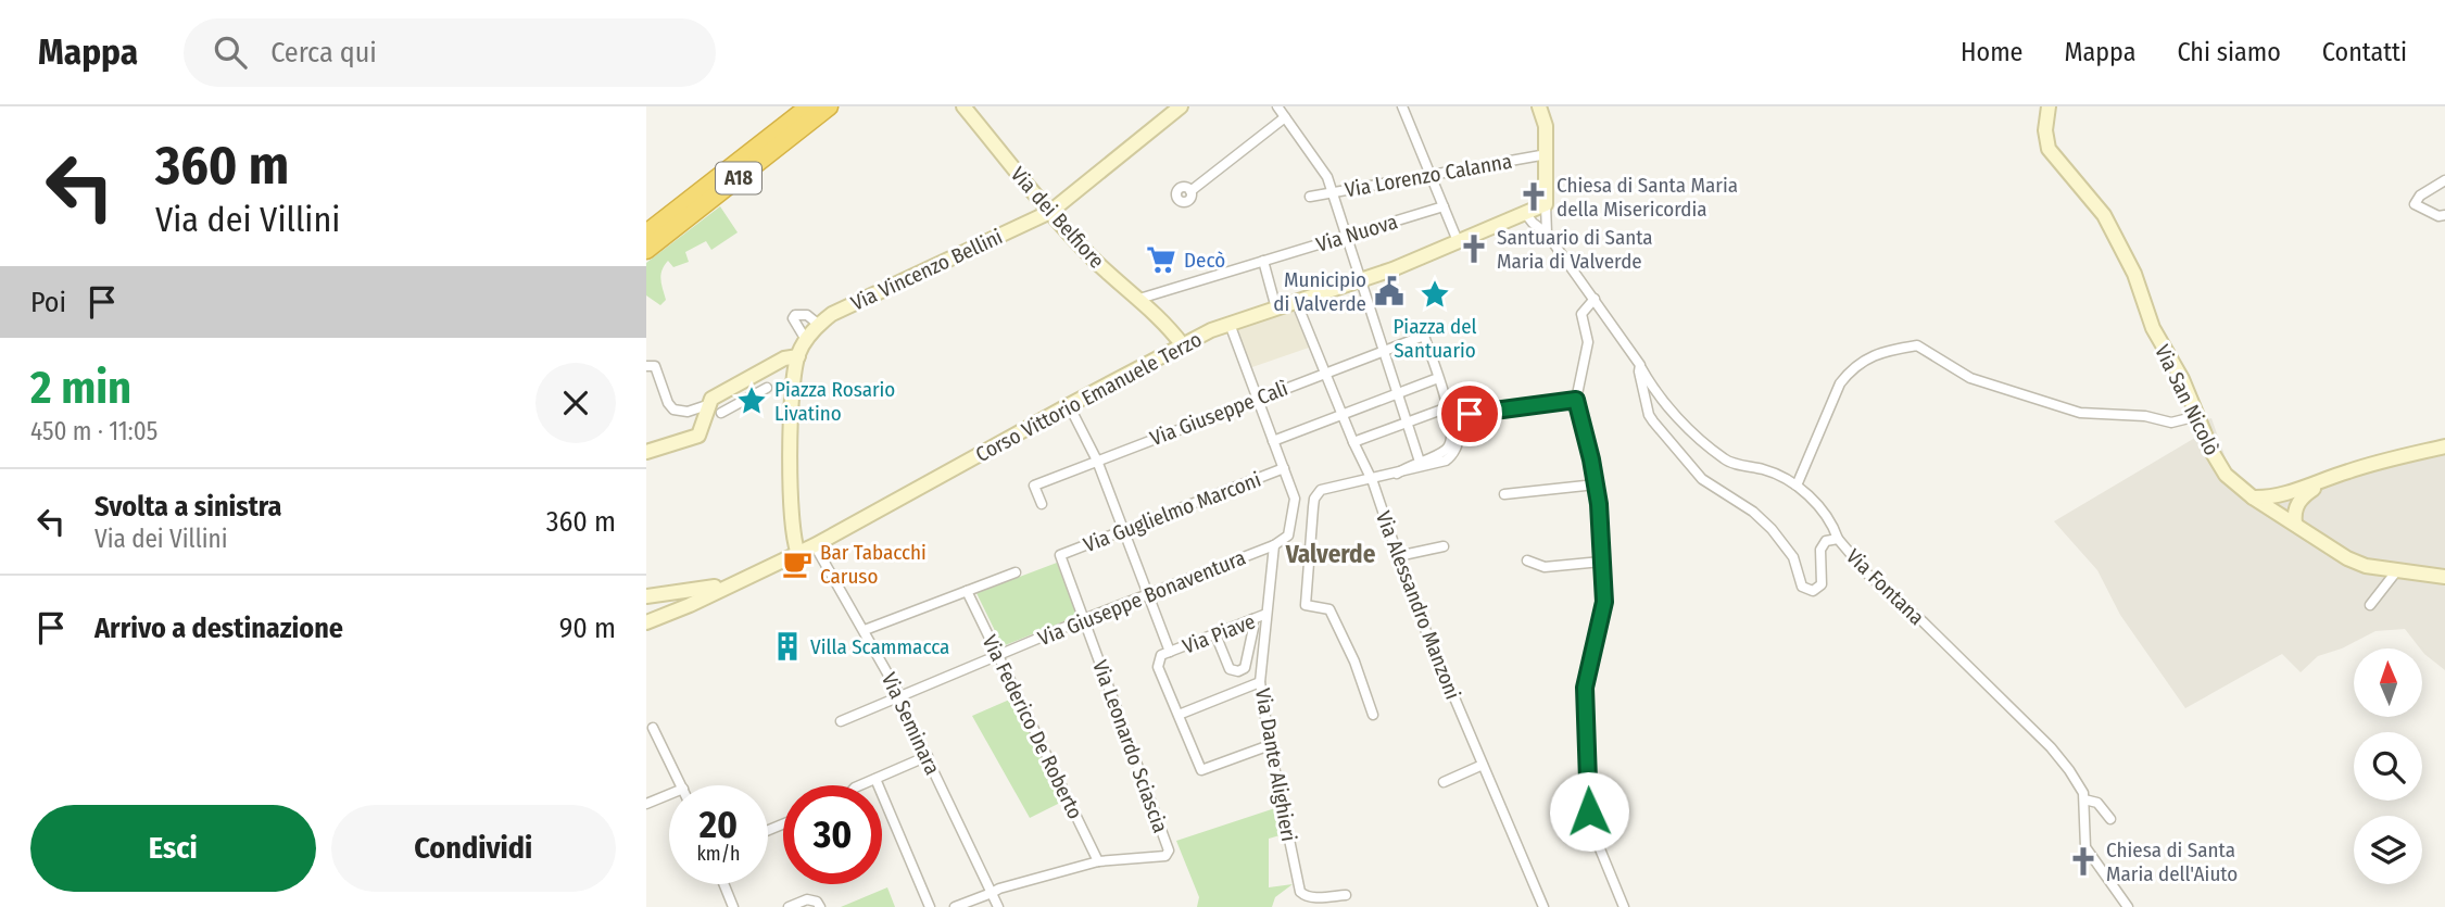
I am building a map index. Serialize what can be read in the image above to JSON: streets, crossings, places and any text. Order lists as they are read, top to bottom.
{
  "streets": {
    "highway": ["A18"],
    "street": [
      "Via Lorenzo Calanna",
      "Via dei Belfiore",
      "Via Nuova",
      "Via Vincenzo Bellini",
      "Corso Vittorio Emanuele Terzo",
      "Via San Nicolò",
      "Via Giuseppe Calì",
      "Via Guglielmo Marconi",
      "Via Fontana",
      "Via Giuseppe Bonaventura",
      "Via Alessandro Manzoni",
      "Via Piave",
      "Via Seminara",
      "Via Federico De Roberto",
      "Via Leonardo Sciascia",
      "Via Dante Alighieri"
    ]
  },
  "crossings": [
    ["Via dei Belfiore", "Via Nuova"],
    ["Via dei Belfiore", "Via Vincenzo Bellini"],
    ["Via Vincenzo Bellini", "Corso Vittorio Emanuele Terzo"],
    ["Corso Vittorio Emanuele Terzo", "Via Fontana"],
    ["Corso Vittorio Emanuele Terzo", "Via Alessandro Manzoni"],
    ["Corso Vittorio Emanuele Terzo", "Via Seminara"],
    ["Via Giuseppe Calì", "Via Alessandro Manzoni"],
    ["Via Guglielmo Marconi", "Via Leonardo Sciascia"],
    ["Via Giuseppe Bonaventura", "Via Seminara"],
    ["Via Giuseppe Bonaventura", "Via Federico De Roberto"],
    ["Via Giuseppe Bonaventura", "Via Leonardo Sciascia"],
    ["Via Giuseppe Bonaventura", "Via Dante Alighieri"],
    ["Via Piave", "Via Dante Alighieri"],
    ["Via Seminara", "Via Leonardo Sciascia"],
    ["Via Federico De Roberto", "Via Leonardo Sciascia"]
  ],
  "districts": ["Valverde"],
  "places": {
    "church": ["Chiesa di Santa Maria della Misericordia", "Santuario di Santa Maria di Valverde", "Chiesa di Santa Maria dell'Aiuto"],
    "supermarket": ["Decò"],
    "public building": ["Municipio di Valverde"],
    "place": ["Piazza del Santuario", "Piazza Rosario Livatino"],
    "cafe": ["Bar Tabacchi Caruso"],
    "building": ["Villa Scammacca"]
  },
  "north": "top",
  "page": {
    "header": "Mappa",
    "search": "Cerca qui",
    "nav": [
      "Home",
      "Mappa",
      "Chi siamo",
      "Contatti"
    ],
    "turn": ["360 m", "Via dei Villini"],
    "then": "Poi",
    "heading": ["2 min", "450 m · 11:05"],
    "list": [
      {
        "name": "Svolta a sinistra",
        "note": "Via dei Villini",
        "value": "360 m"
      },
      {
        "name": "Arrivo a destinazione",
        "value": "90 m"
      }
    ],
    "speed": "20 km/h",
    "limit": "30",
    "buttons": ["Esci", "Condividi"]
  }
}
